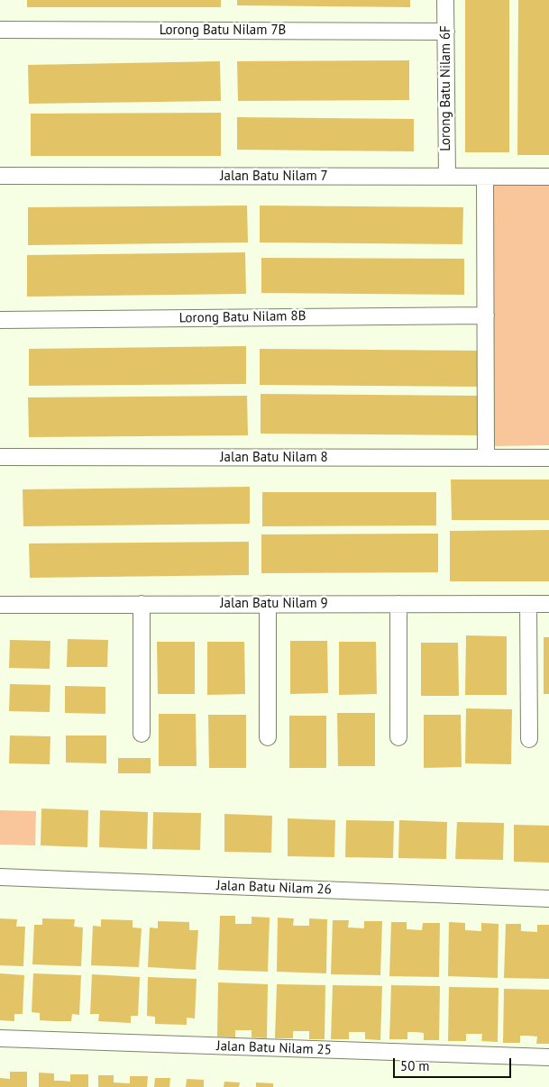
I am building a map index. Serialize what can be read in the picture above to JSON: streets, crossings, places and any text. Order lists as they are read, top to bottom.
{
  "streets": {
    "street": [
      "Lorong Batu Nilam 7B",
      "Lorong Batu Nilam 6F",
      "Jalan Batu Nilam 7",
      "Lorong Batu Nilam 8B",
      "Jalan Batu Nilam 8",
      "Jalan Batu Nilam 9",
      "Jalan Batu Nilam 26",
      "Jalan Batu Nilam 25"
    ]
  },
  "crossings": [
    ["Lorong Batu Nilam 7B", "Lorong Batu Nilam 6F"],
    ["Lorong Batu Nilam 6F", "Jalan Batu Nilam 7"]
  ],
  "scale_bar": "50 m"
}
